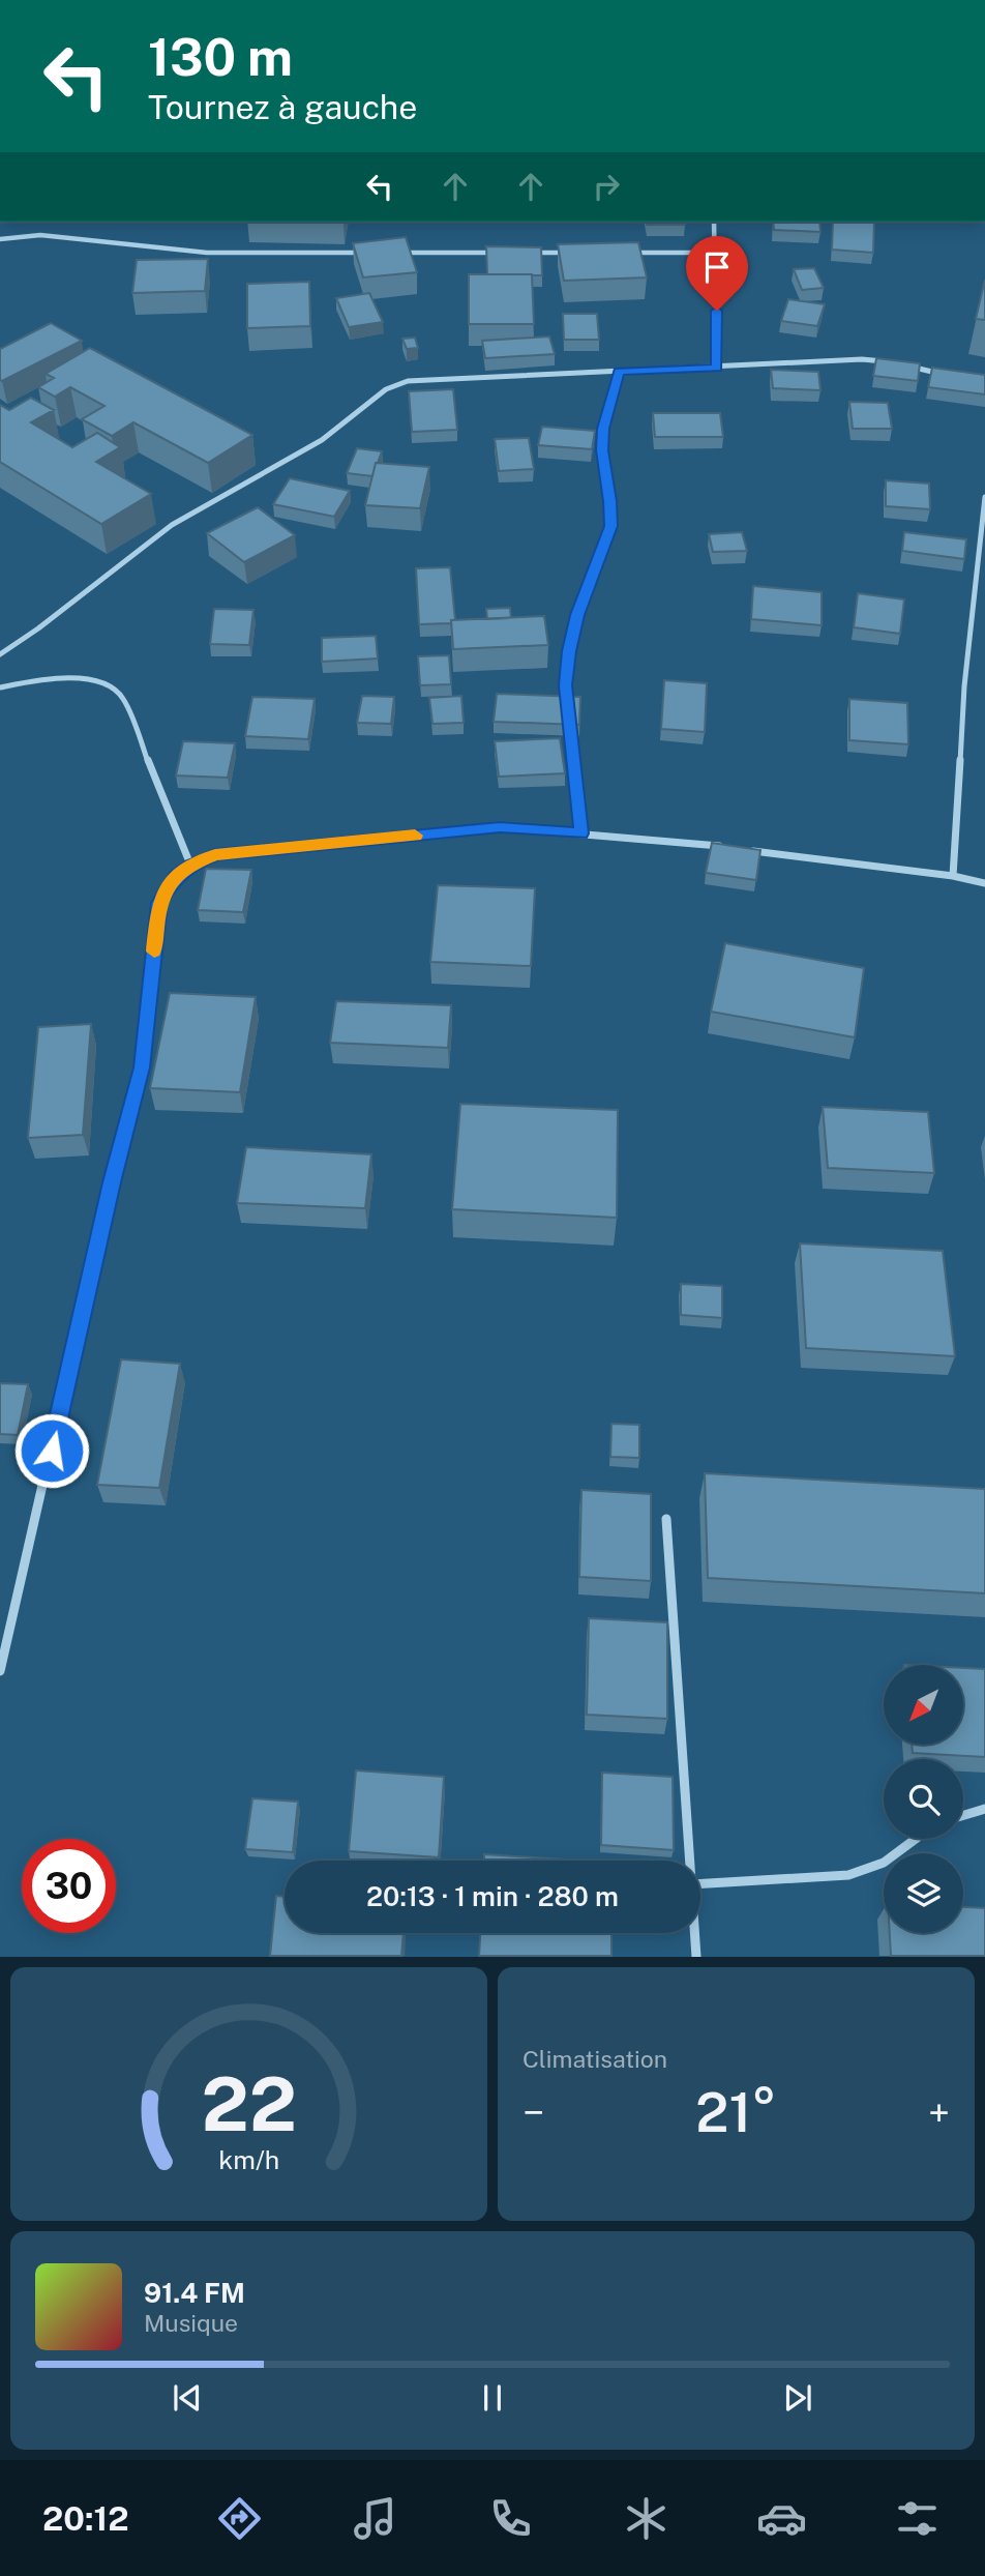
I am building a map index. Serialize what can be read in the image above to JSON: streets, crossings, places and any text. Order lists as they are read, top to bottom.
{
  "north": "bottom left",
  "page": {
    "turn": ["130 m", "Tournez à gauche"],
    "limit": "30",
    "trip": "20:13 · 1 min · 280 m",
    "tile": "Climatisation",
    "heat": ["−", "21°", "+"],
    "song": ["91.4 FM", "Musique"],
    "tabs": "20:12",
    "gauge": ["22", "km/h"]
  }
}
